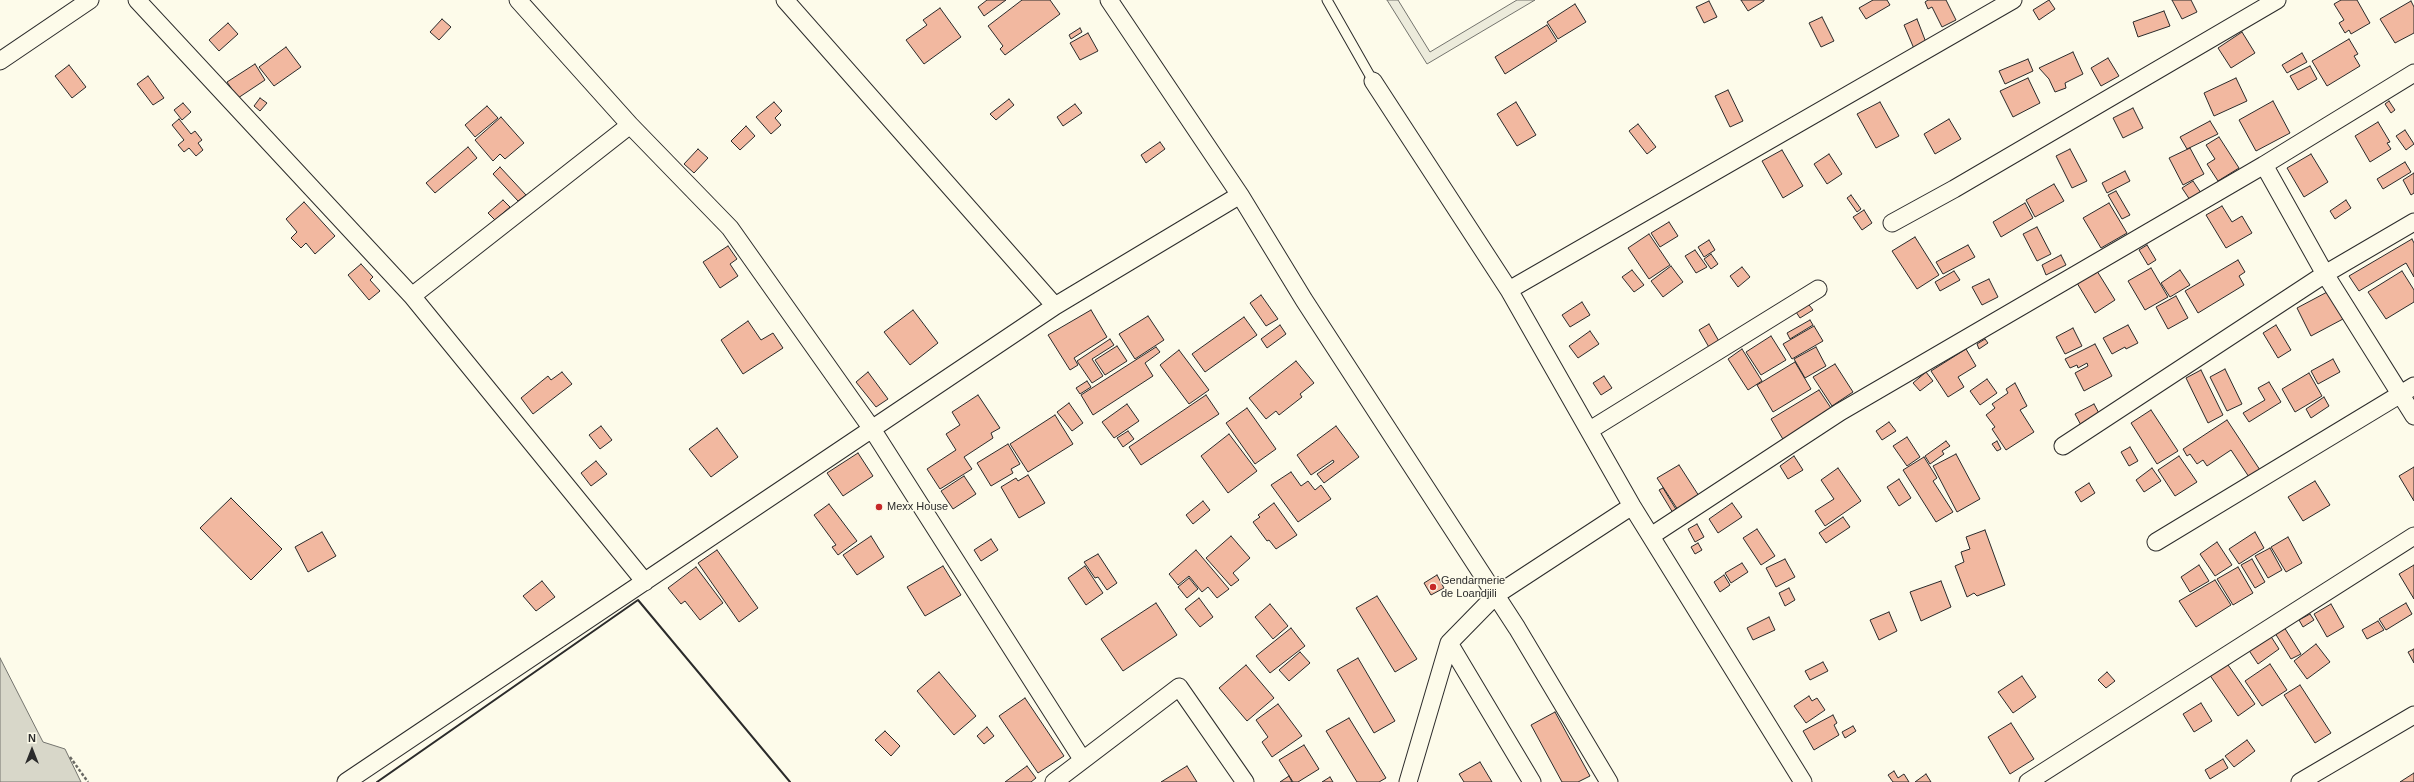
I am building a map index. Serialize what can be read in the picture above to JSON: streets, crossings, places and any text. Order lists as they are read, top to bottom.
{
  "places": ["Mexx House", "Gendarmerie de Loandjili"],
  "north": "top"
}
